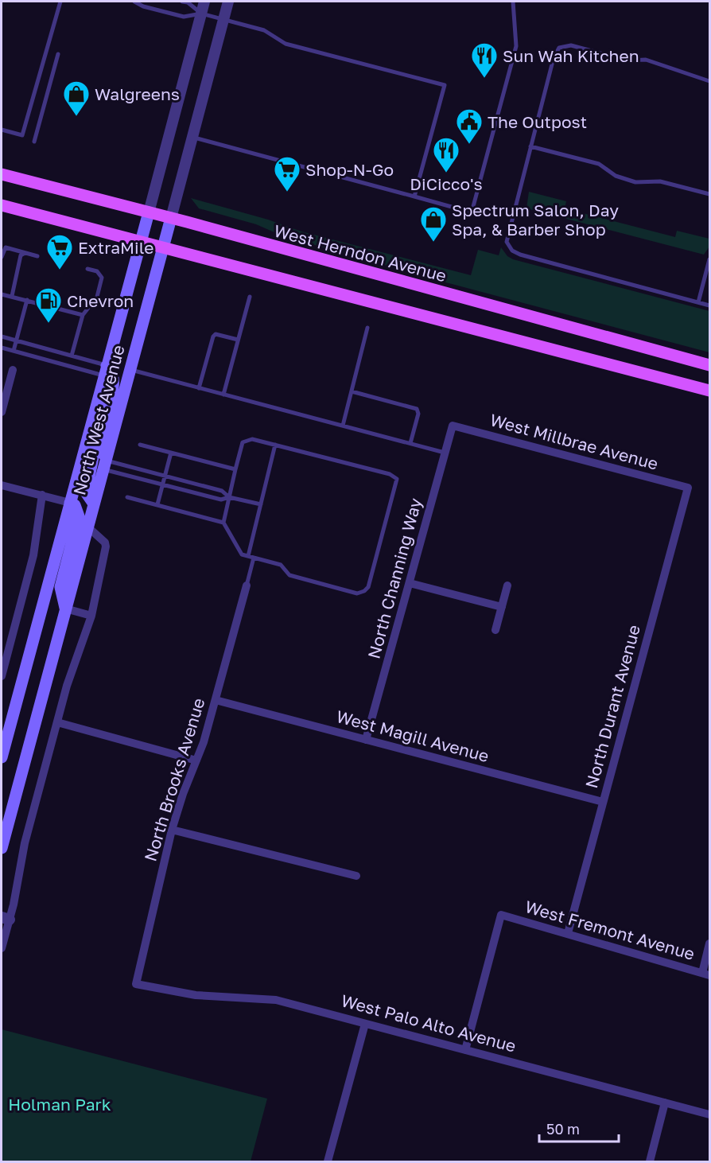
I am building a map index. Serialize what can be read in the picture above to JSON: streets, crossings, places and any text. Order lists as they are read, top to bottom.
{
  "streets": {
    "main road": ["West Herndon Avenue", "North West Avenue"],
    "street": [
      "West Millbrae Avenue",
      "North Channing Way",
      "North Durant Avenue",
      "West Magill Avenue",
      "North Brooks Avenue",
      "West Fremont Avenue",
      "West Palo Alto Avenue"
    ]
  },
  "crossings": [
    ["West Herndon Avenue", "North West Avenue"],
    ["West Millbrae Avenue", "North Channing Way"],
    ["West Millbrae Avenue", "North Durant Avenue"],
    ["North Channing Way", "West Magill Avenue"],
    ["North Durant Avenue", "West Magill Avenue"],
    ["North Durant Avenue", "West Fremont Avenue"],
    ["West Magill Avenue", "North Brooks Avenue"],
    ["North Brooks Avenue", "West Palo Alto Avenue"],
    ["West Fremont Avenue", "West Palo Alto Avenue"]
  ],
  "parks": ["Holman Park"],
  "places": {
    "restaurant": ["Sun Wah Kitchen", "DiCicco's"],
    "shop": ["Walgreens", "Spectrum Salon, Day Spa, & Barber Shop"],
    "public building": ["The Outpost"],
    "supermarket": ["Shop-N-Go", "ExtraMile"],
    "fuel station": ["Chevron"]
  },
  "scale_bar": "50 m"
}
